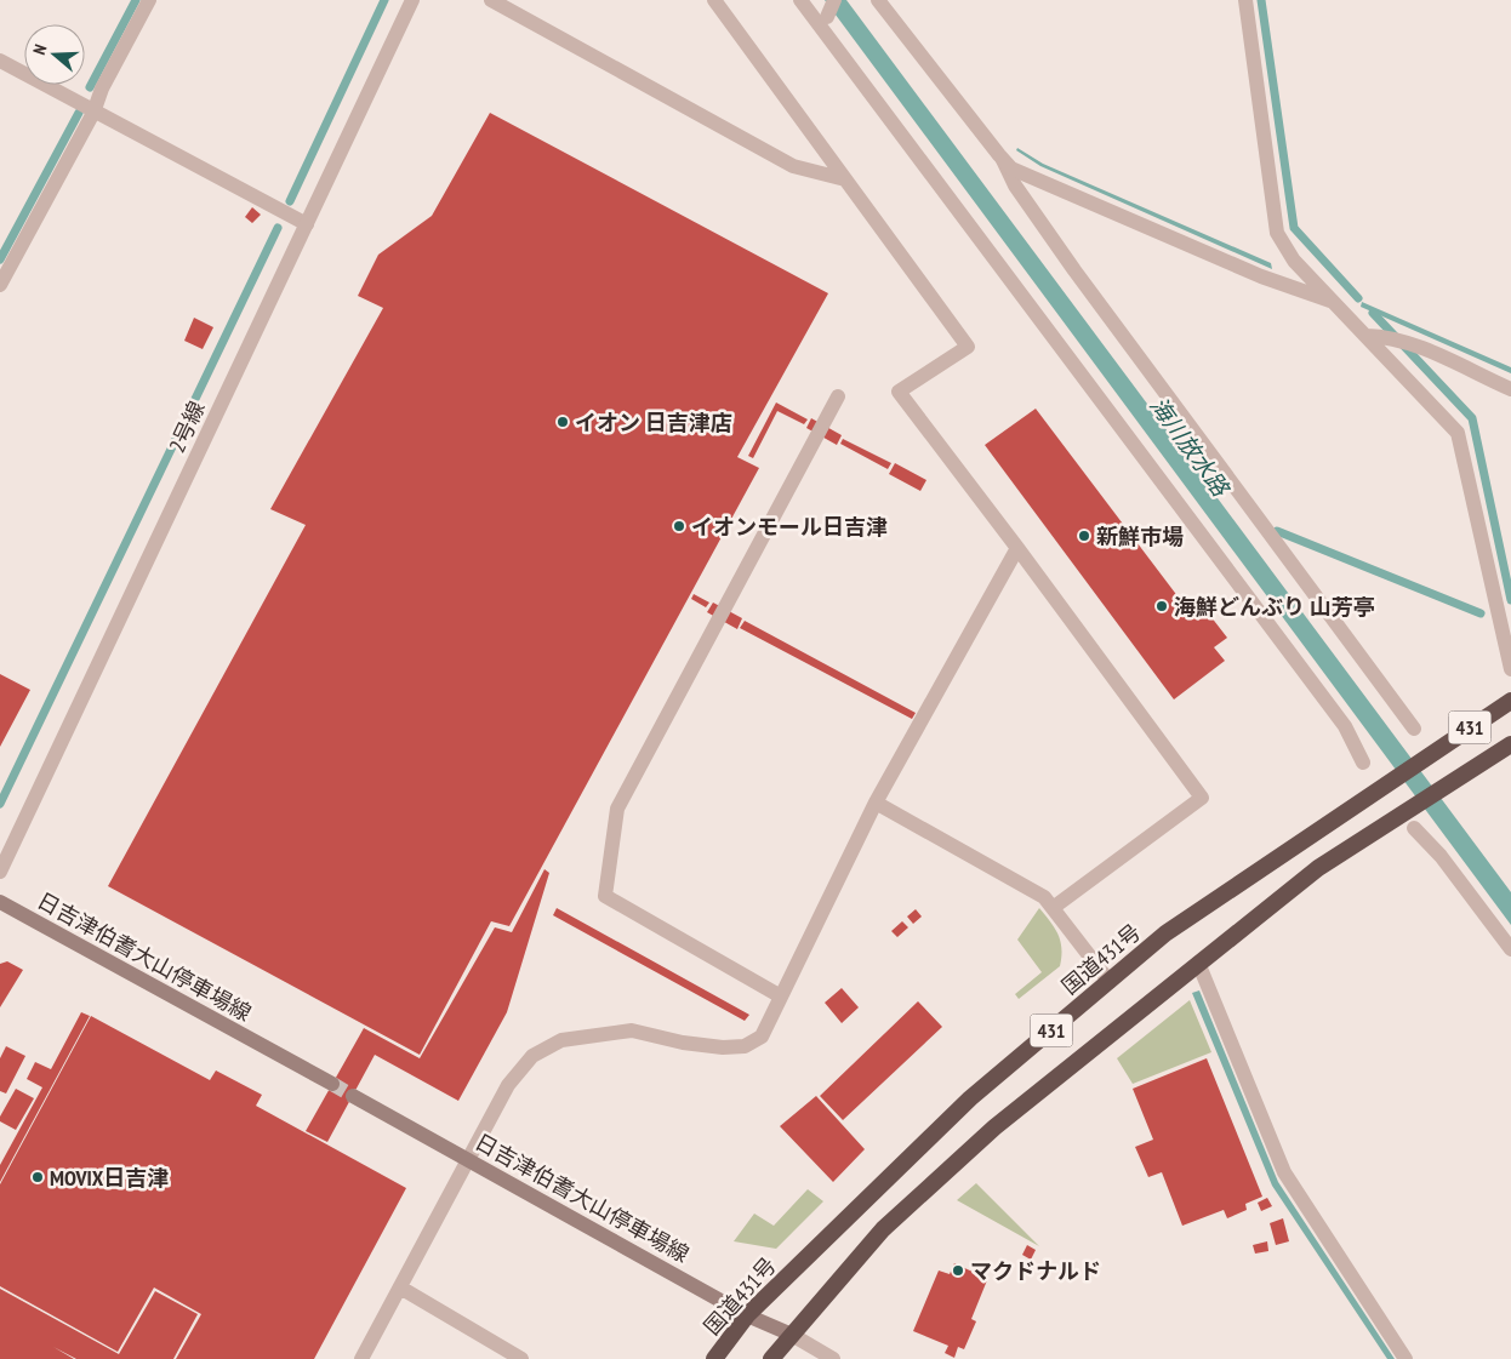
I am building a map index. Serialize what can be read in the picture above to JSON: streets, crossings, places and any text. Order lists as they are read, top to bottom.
{
  "streets": {
    "highway": ["431", "国道431号"],
    "main road": ["日吉津伯耆大山停車場線"],
    "street": ["2号線"]
  },
  "crossings": [
    ["431", "日吉津伯耆大山停車場線"],
    ["日吉津伯耆大山停車場線", "国道431号"]
  ],
  "water": ["海川放水路"],
  "places": [
    "イオン 日吉津店",
    "イオンモール日吉津",
    "新鮮市場",
    "海鮮どんぶり 山芳亭",
    "MOVIX日吉津",
    "マクドナルド"
  ],
  "north": "left"
}
